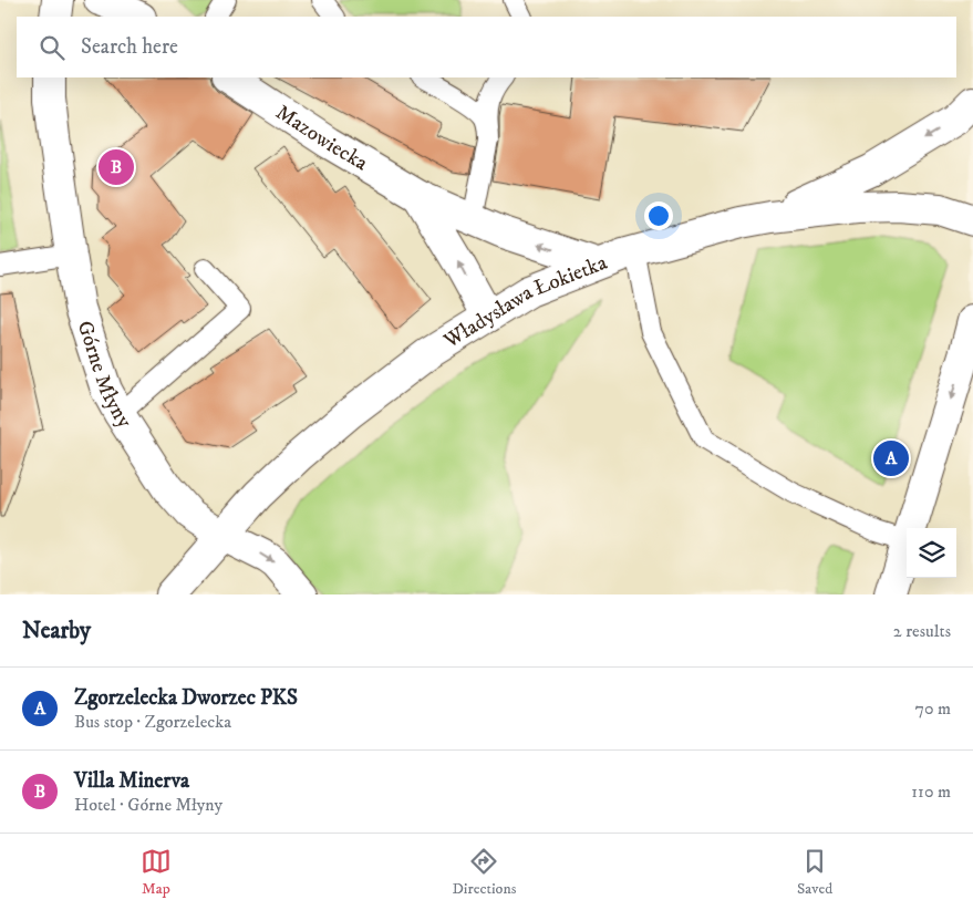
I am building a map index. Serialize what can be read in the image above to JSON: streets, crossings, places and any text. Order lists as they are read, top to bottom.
{
  "streets": {
    "street": ["Mazowiecka", "Władysława Łokietka", "Górne Młyny"]
  },
  "crossings": [
    ["Mazowiecka", "Władysława Łokietka"],
    ["Władysława Łokietka", "Górne Młyny"]
  ],
  "one_way": ["Mazowiecka"],
  "page": {
    "search": "Search here",
    "pins": ["B", "A"],
    "heading": ["Nearby", "2 results"],
    "list": [
      {
        "mark": "A",
        "name": "Zgorzelecka Dworzec PKS",
        "note": "Bus stop · Zgorzelecka",
        "value": "70 m"
      },
      {
        "mark": "B",
        "name": "Villa Minerva",
        "note": "Hotel · Górne Młyny",
        "value": "110 m"
      }
    ],
    "nav": ["Map", "Directions", "Saved"]
  }
}
